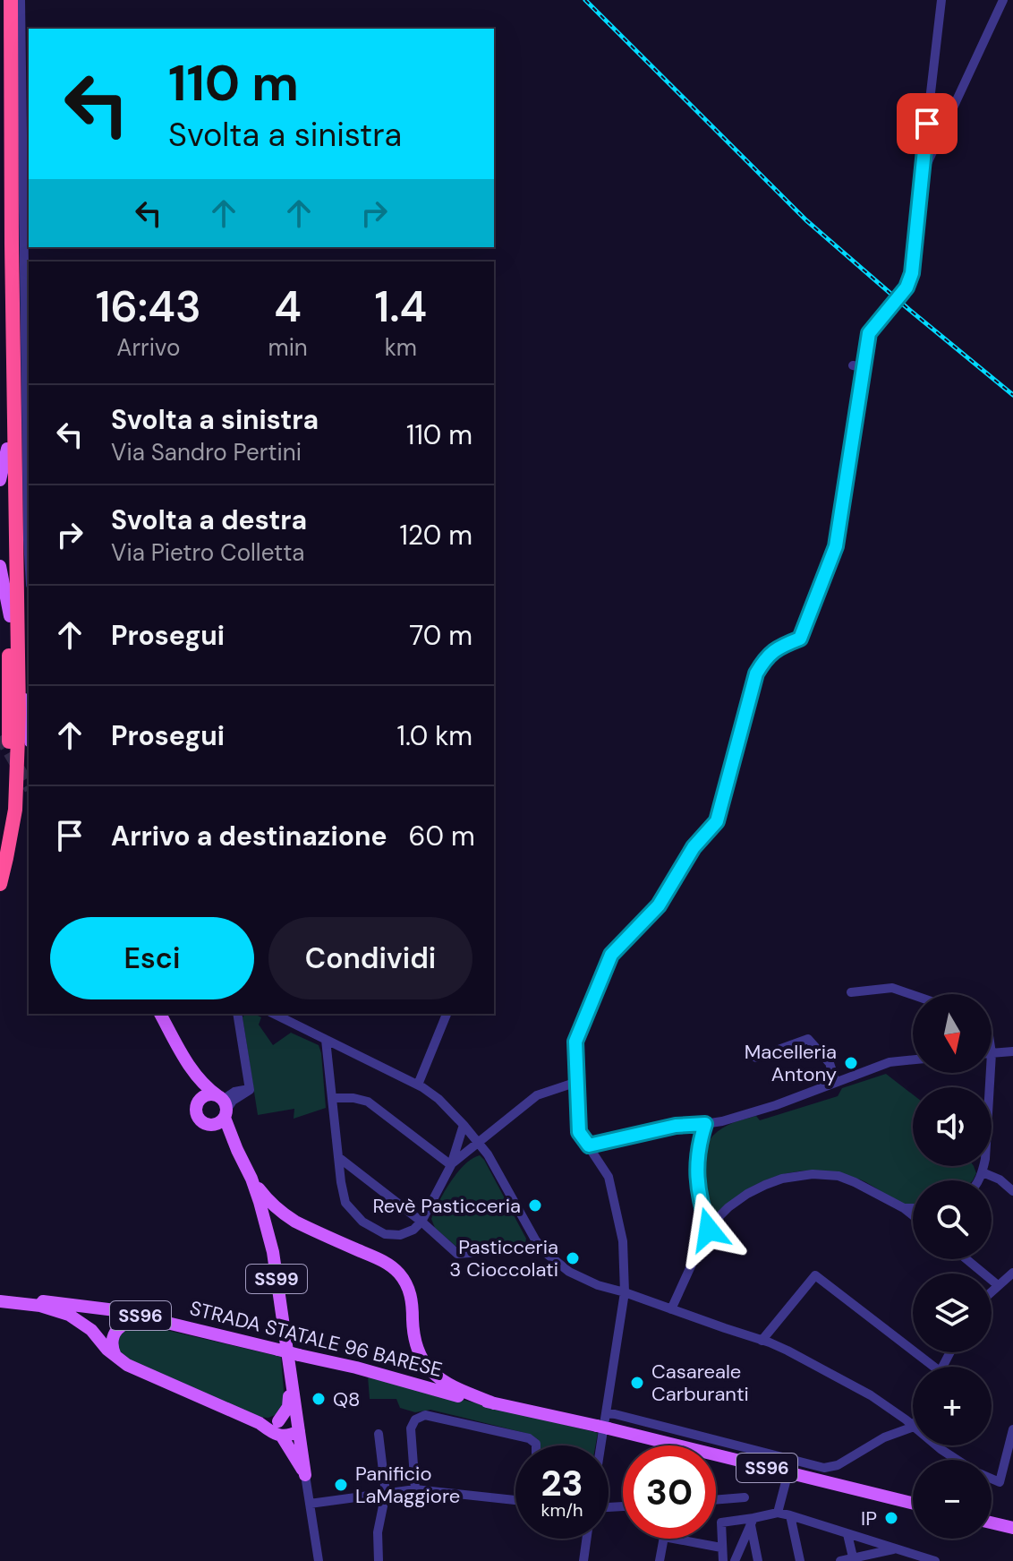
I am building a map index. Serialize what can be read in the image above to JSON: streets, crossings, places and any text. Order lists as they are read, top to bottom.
{
  "streets": {
    "main road": ["SS99", "SS96", "STRADA STATALE 96 BARESE"]
  },
  "crossings": [
    ["SS96", "STRADA STATALE 96 BARESE"]
  ],
  "places": [
    "Macelleria Antony",
    "Revè Pasticceria",
    "Pasticceria 3 Cioccolati",
    "Casareale Carburanti",
    "Q8",
    "Panificio LaMaggiore",
    "IP"
  ],
  "north": "bottom",
  "page": {
    "turn": ["110 m", "Svolta a sinistra"],
    "eta": [
      "16:43",
      "Arrivo",
      "4",
      "min",
      "1.4",
      "km"
    ],
    "list": [
      {
        "name": "Svolta a sinistra",
        "note": "Via Sandro Pertini",
        "value": "110 m"
      },
      {
        "name": "Svolta a destra",
        "note": "Via Pietro Colletta",
        "value": "120 m"
      },
      {
        "name": "Prosegui",
        "value": "70 m"
      },
      {
        "name": "Prosegui",
        "value": "1.0 km"
      },
      {
        "name": "Arrivo a destinazione",
        "value": "60 m"
      }
    ],
    "buttons": ["Esci", "Condividi"],
    "map_buttons": ["+", "−"],
    "speed": "23 km/h",
    "limit": "30"
  }
}
